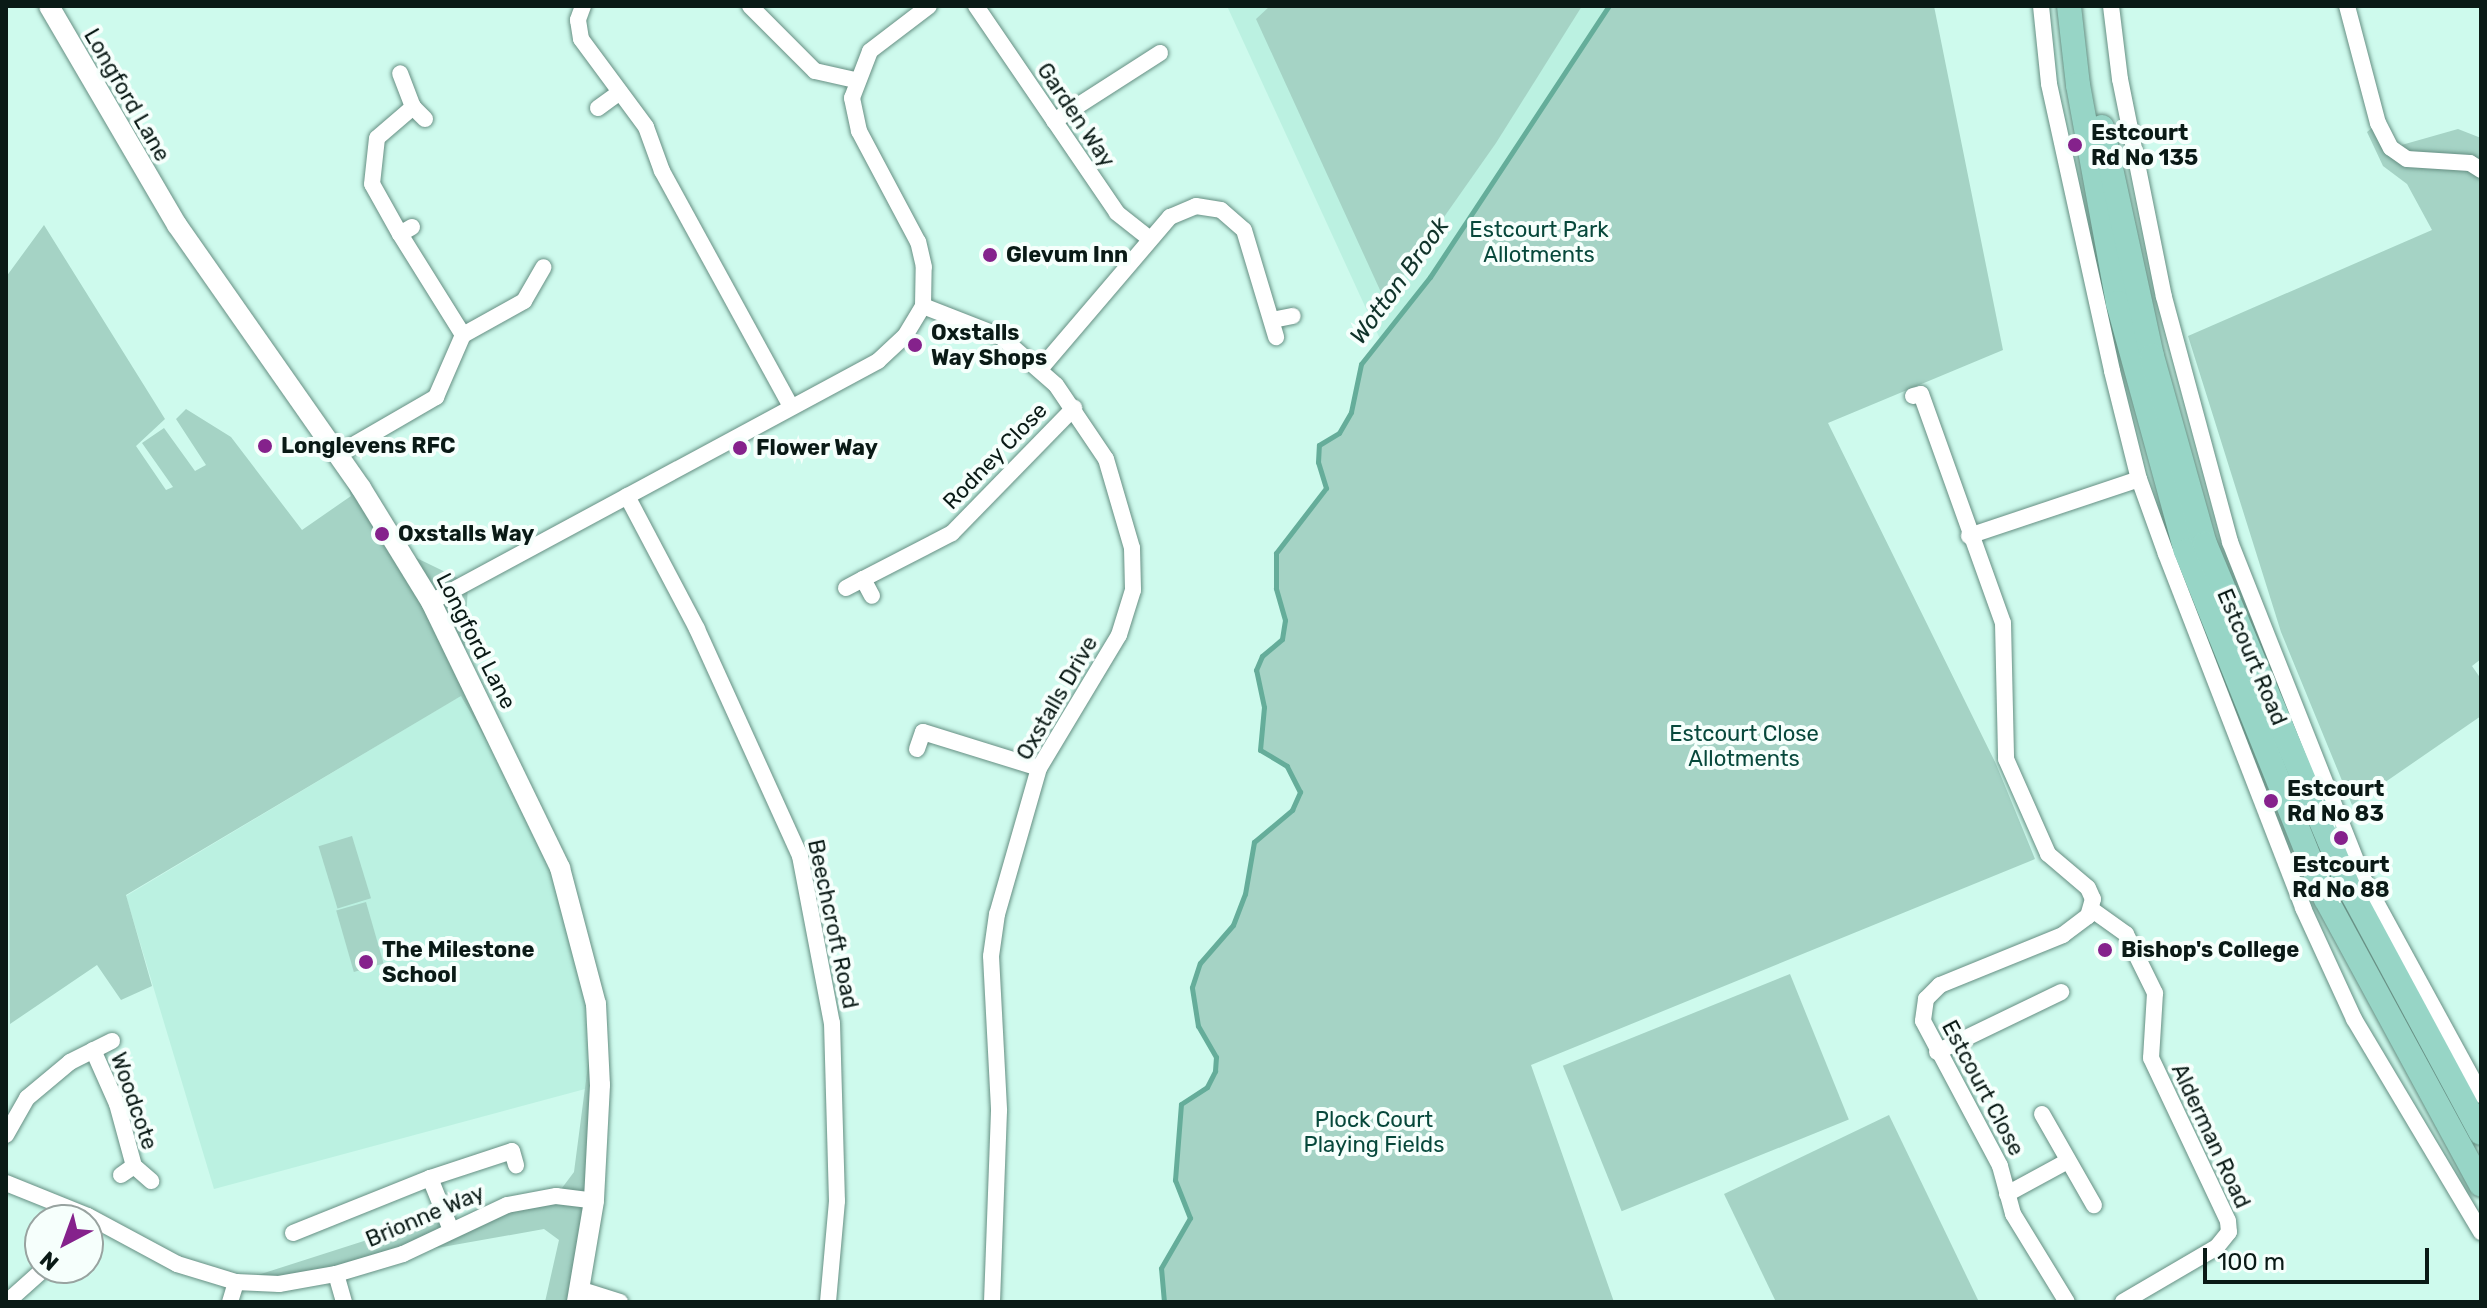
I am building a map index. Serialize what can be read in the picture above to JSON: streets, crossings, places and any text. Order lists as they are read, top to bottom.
{
  "streets": {
    "main road": ["Estcourt Road"],
    "street": [
      "Longford Lane",
      "Garden Way",
      "Rodney Close",
      "Oxstalls Drive",
      "Beechcroft Road",
      "Estcourt Close",
      "Woodcote",
      "Alderman Road",
      "Brionne Way"
    ]
  },
  "crossings": [
    ["Longford Lane", "Brionne Way"],
    ["Rodney Close", "Oxstalls Drive"],
    ["Estcourt Close", "Alderman Road"]
  ],
  "water": ["Wotton Brook"],
  "parks": ["Estcourt Park Allotments", "Estcourt Close Allotments", "Plock Court Playing Fields"],
  "places": [
    "Estcourt Rd No 135",
    "Glevum Inn",
    "Oxstalls Way Shops",
    "Longlevens RFC",
    "Flower Way",
    "Oxstalls Way",
    "Estcourt Rd No 83",
    "Estcourt Rd No 88",
    "Bishop's College",
    "The Milestone School"
  ],
  "scale_bar": "100 m",
  "north": "bottom left"
}
